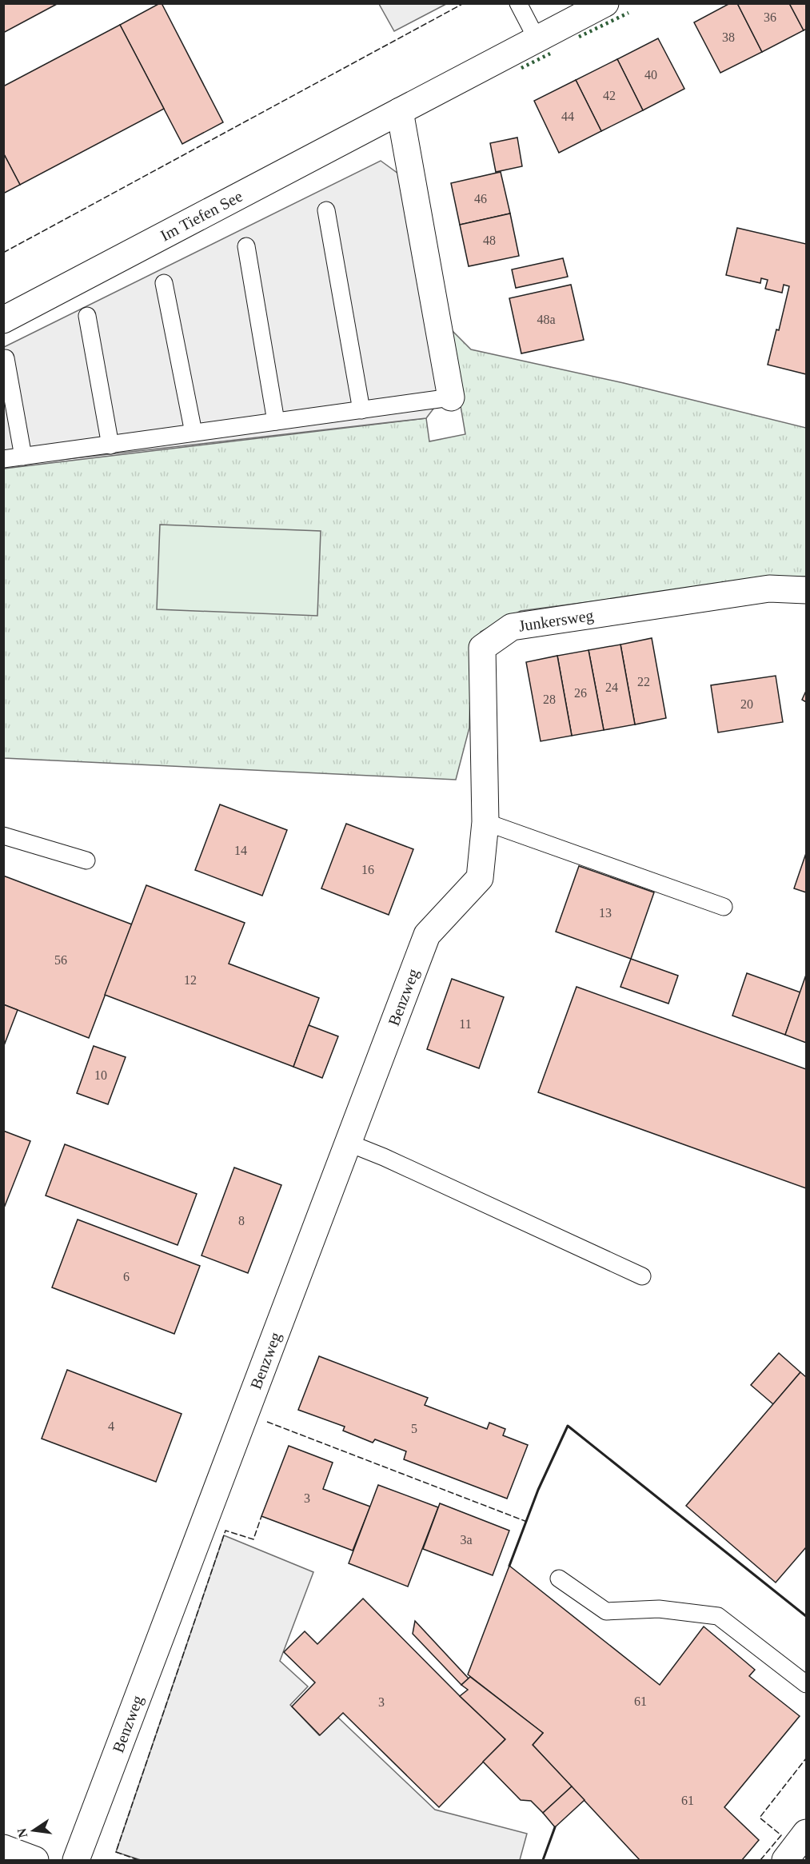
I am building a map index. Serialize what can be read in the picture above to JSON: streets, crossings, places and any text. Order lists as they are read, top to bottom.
{
  "streets": {
    "street": ["Im Tiefen See", "Junkersweg", "Benzweg"]
  },
  "crossings": [
    ["Junkersweg", "Benzweg"]
  ],
  "house_numbers": [
    "36",
    "38",
    "40",
    "42",
    "44",
    "46",
    "48",
    "48a",
    "22",
    "24",
    "26",
    "28",
    "20",
    "14",
    "16",
    "13",
    "56",
    "12",
    "11",
    "10",
    "8",
    "6",
    "4",
    "5",
    "3",
    "3a",
    "61",
    "3",
    "61"
  ],
  "north": "left"
}
